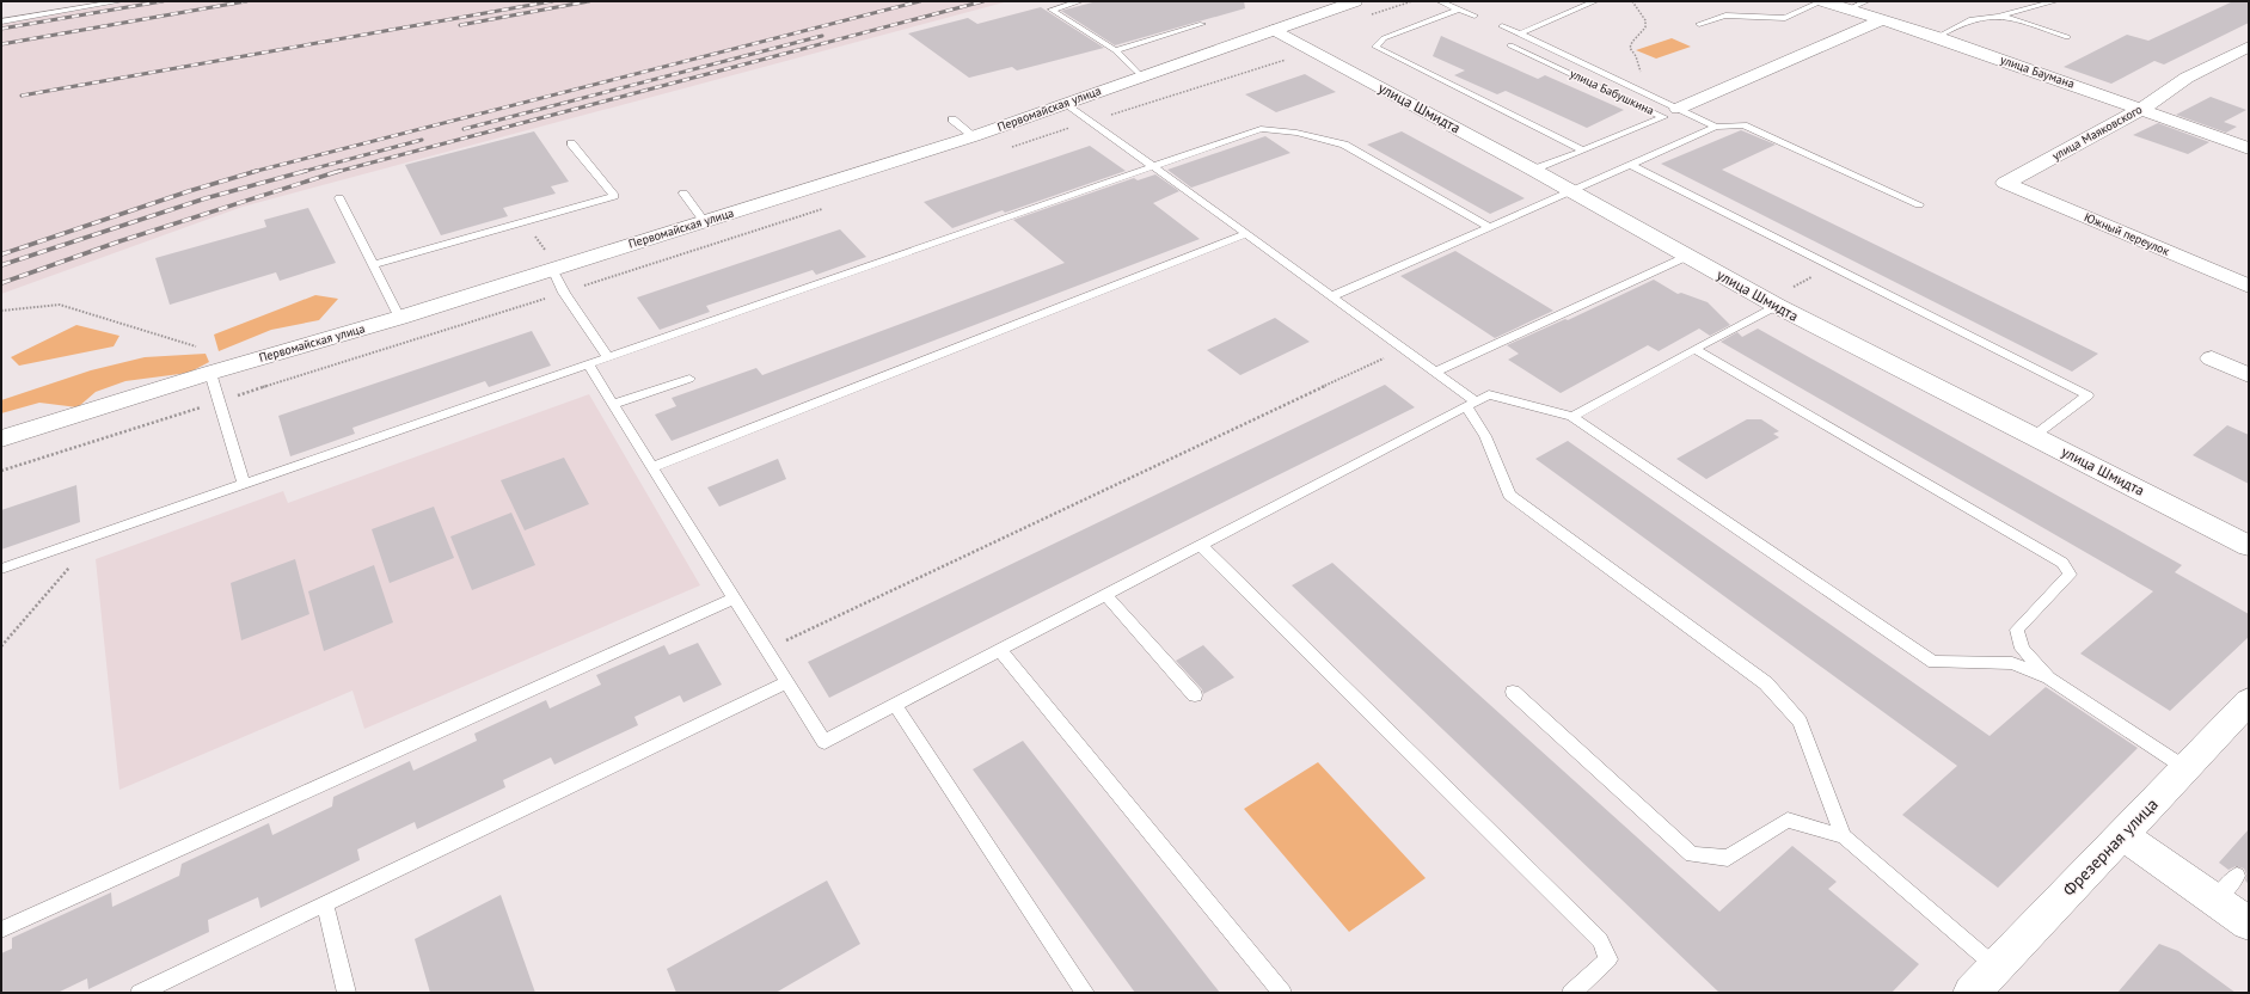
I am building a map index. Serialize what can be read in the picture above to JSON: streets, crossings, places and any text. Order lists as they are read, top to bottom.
{
  "streets": {
    "street": [
      "улица Баумана",
      "улица Бабушкина",
      "улица Шмидта",
      "Первомайская улица",
      "улица Маяковского",
      "Южный переулок",
      "Фрезерная улица"
    ]
  },
  "crossings": [
    ["улица Баумана", "улица Бабушкина"],
    ["улица Баумана", "улица Маяковского"],
    ["улица Бабушкина", "улица Шмидта"],
    ["улица Шмидта", "Первомайская улица"],
    ["улица Маяковского", "Южный переулок"]
  ]
}
